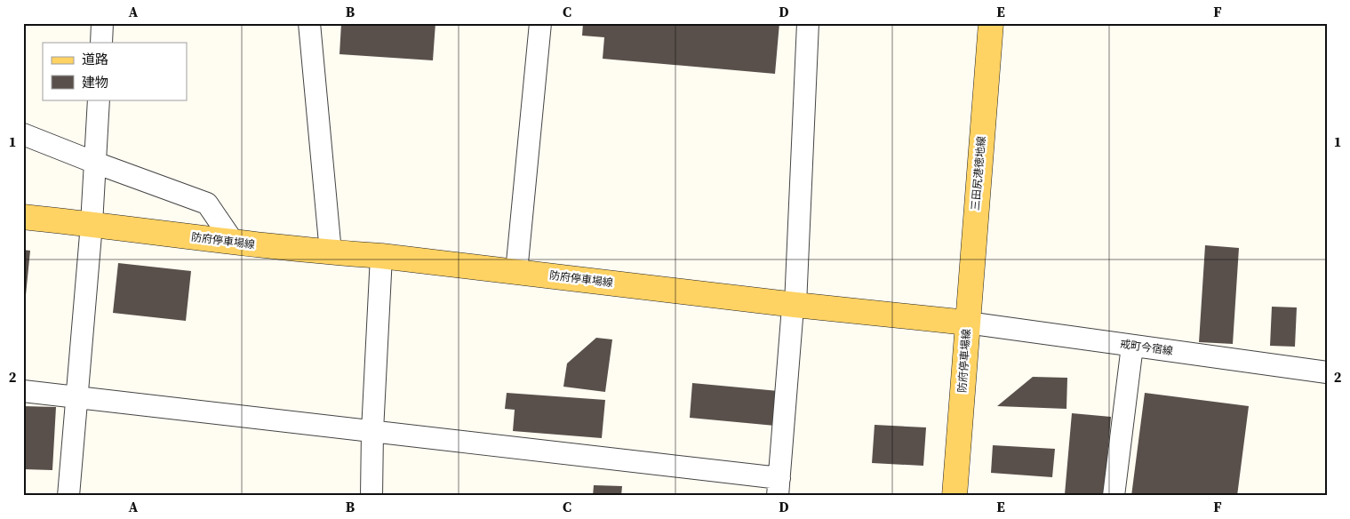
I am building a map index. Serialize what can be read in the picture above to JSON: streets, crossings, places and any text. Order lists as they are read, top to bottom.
{
  "streets": {
    "main road": ["三田尻港徳地線", "防府停車場線"],
    "street": ["戒町今宿線"]
  },
  "crossings": [
    ["三田尻港徳地線", "防府停車場線"],
    ["三田尻港徳地線", "戒町今宿線"],
    ["防府停車場線", "戒町今宿線"]
  ],
  "legend": ["道路", "建物"],
  "grid": {
    "columns": [
      "A",
      "B",
      "C",
      "D",
      "E",
      "F"
    ],
    "rows": ["1", "2"]
  }
}
